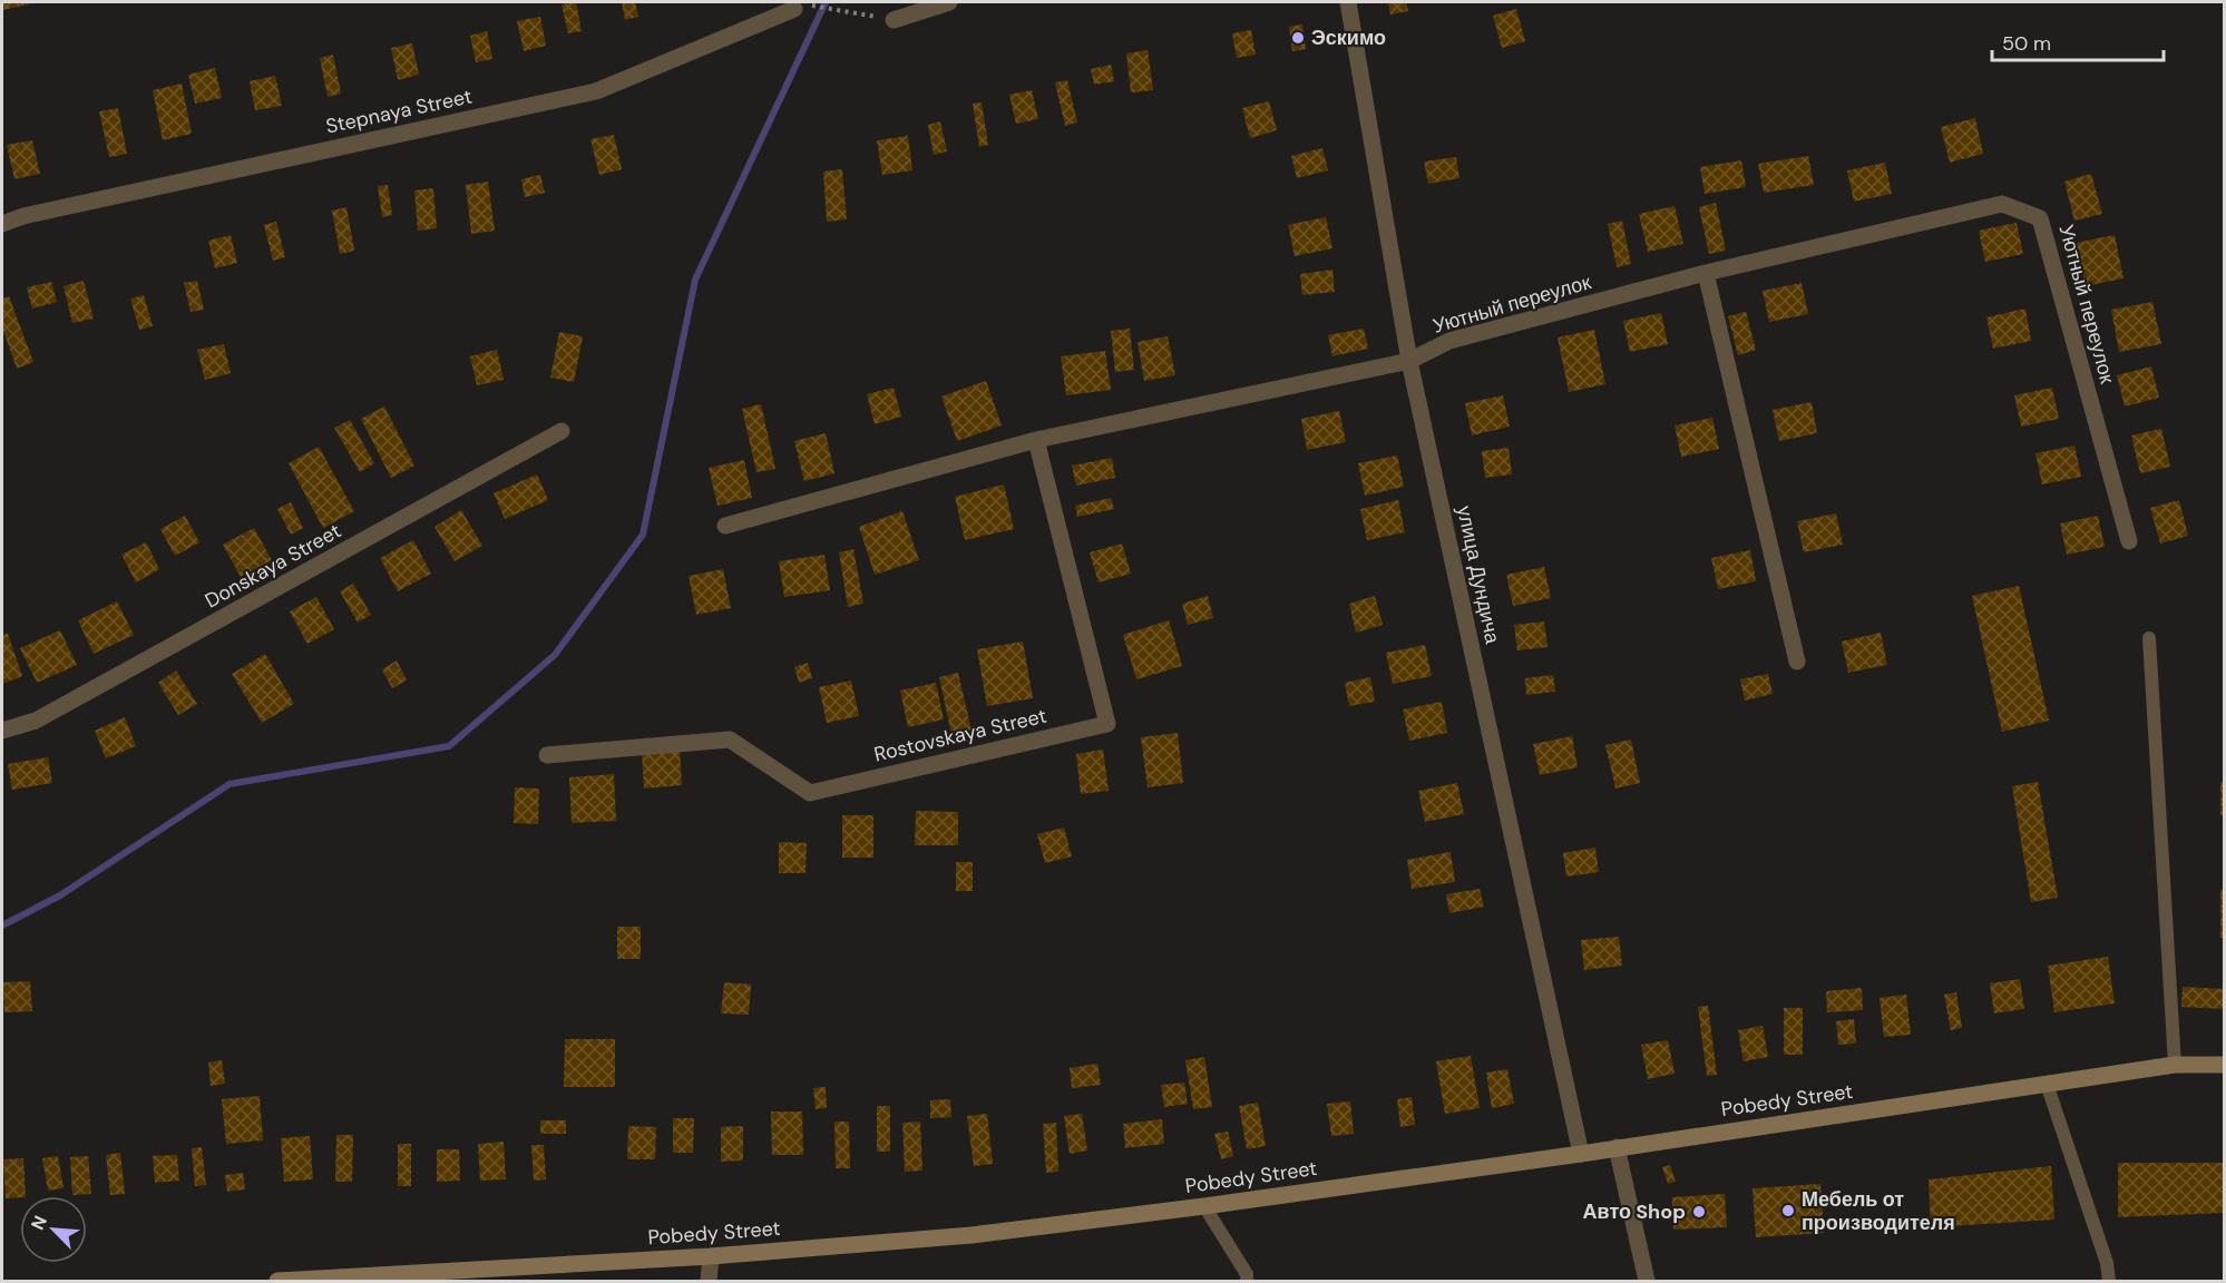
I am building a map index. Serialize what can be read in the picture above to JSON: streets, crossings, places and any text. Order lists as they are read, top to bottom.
{
  "streets": {
    "street": [
      "Stepnaya Street",
      "Уютный переулок",
      "Donskaya Street",
      "улица Дундича",
      "Rostovskaya Street",
      "Pobedy Street"
    ]
  },
  "crossings": [
    ["Уютный переулок", "улица Дундича"],
    ["улица Дундича", "Pobedy Street"]
  ],
  "places": ["Эскимо", "Мебель от производителя", "Авто Shop"],
  "scale_bar": "50 m",
  "north": "top left"
}
